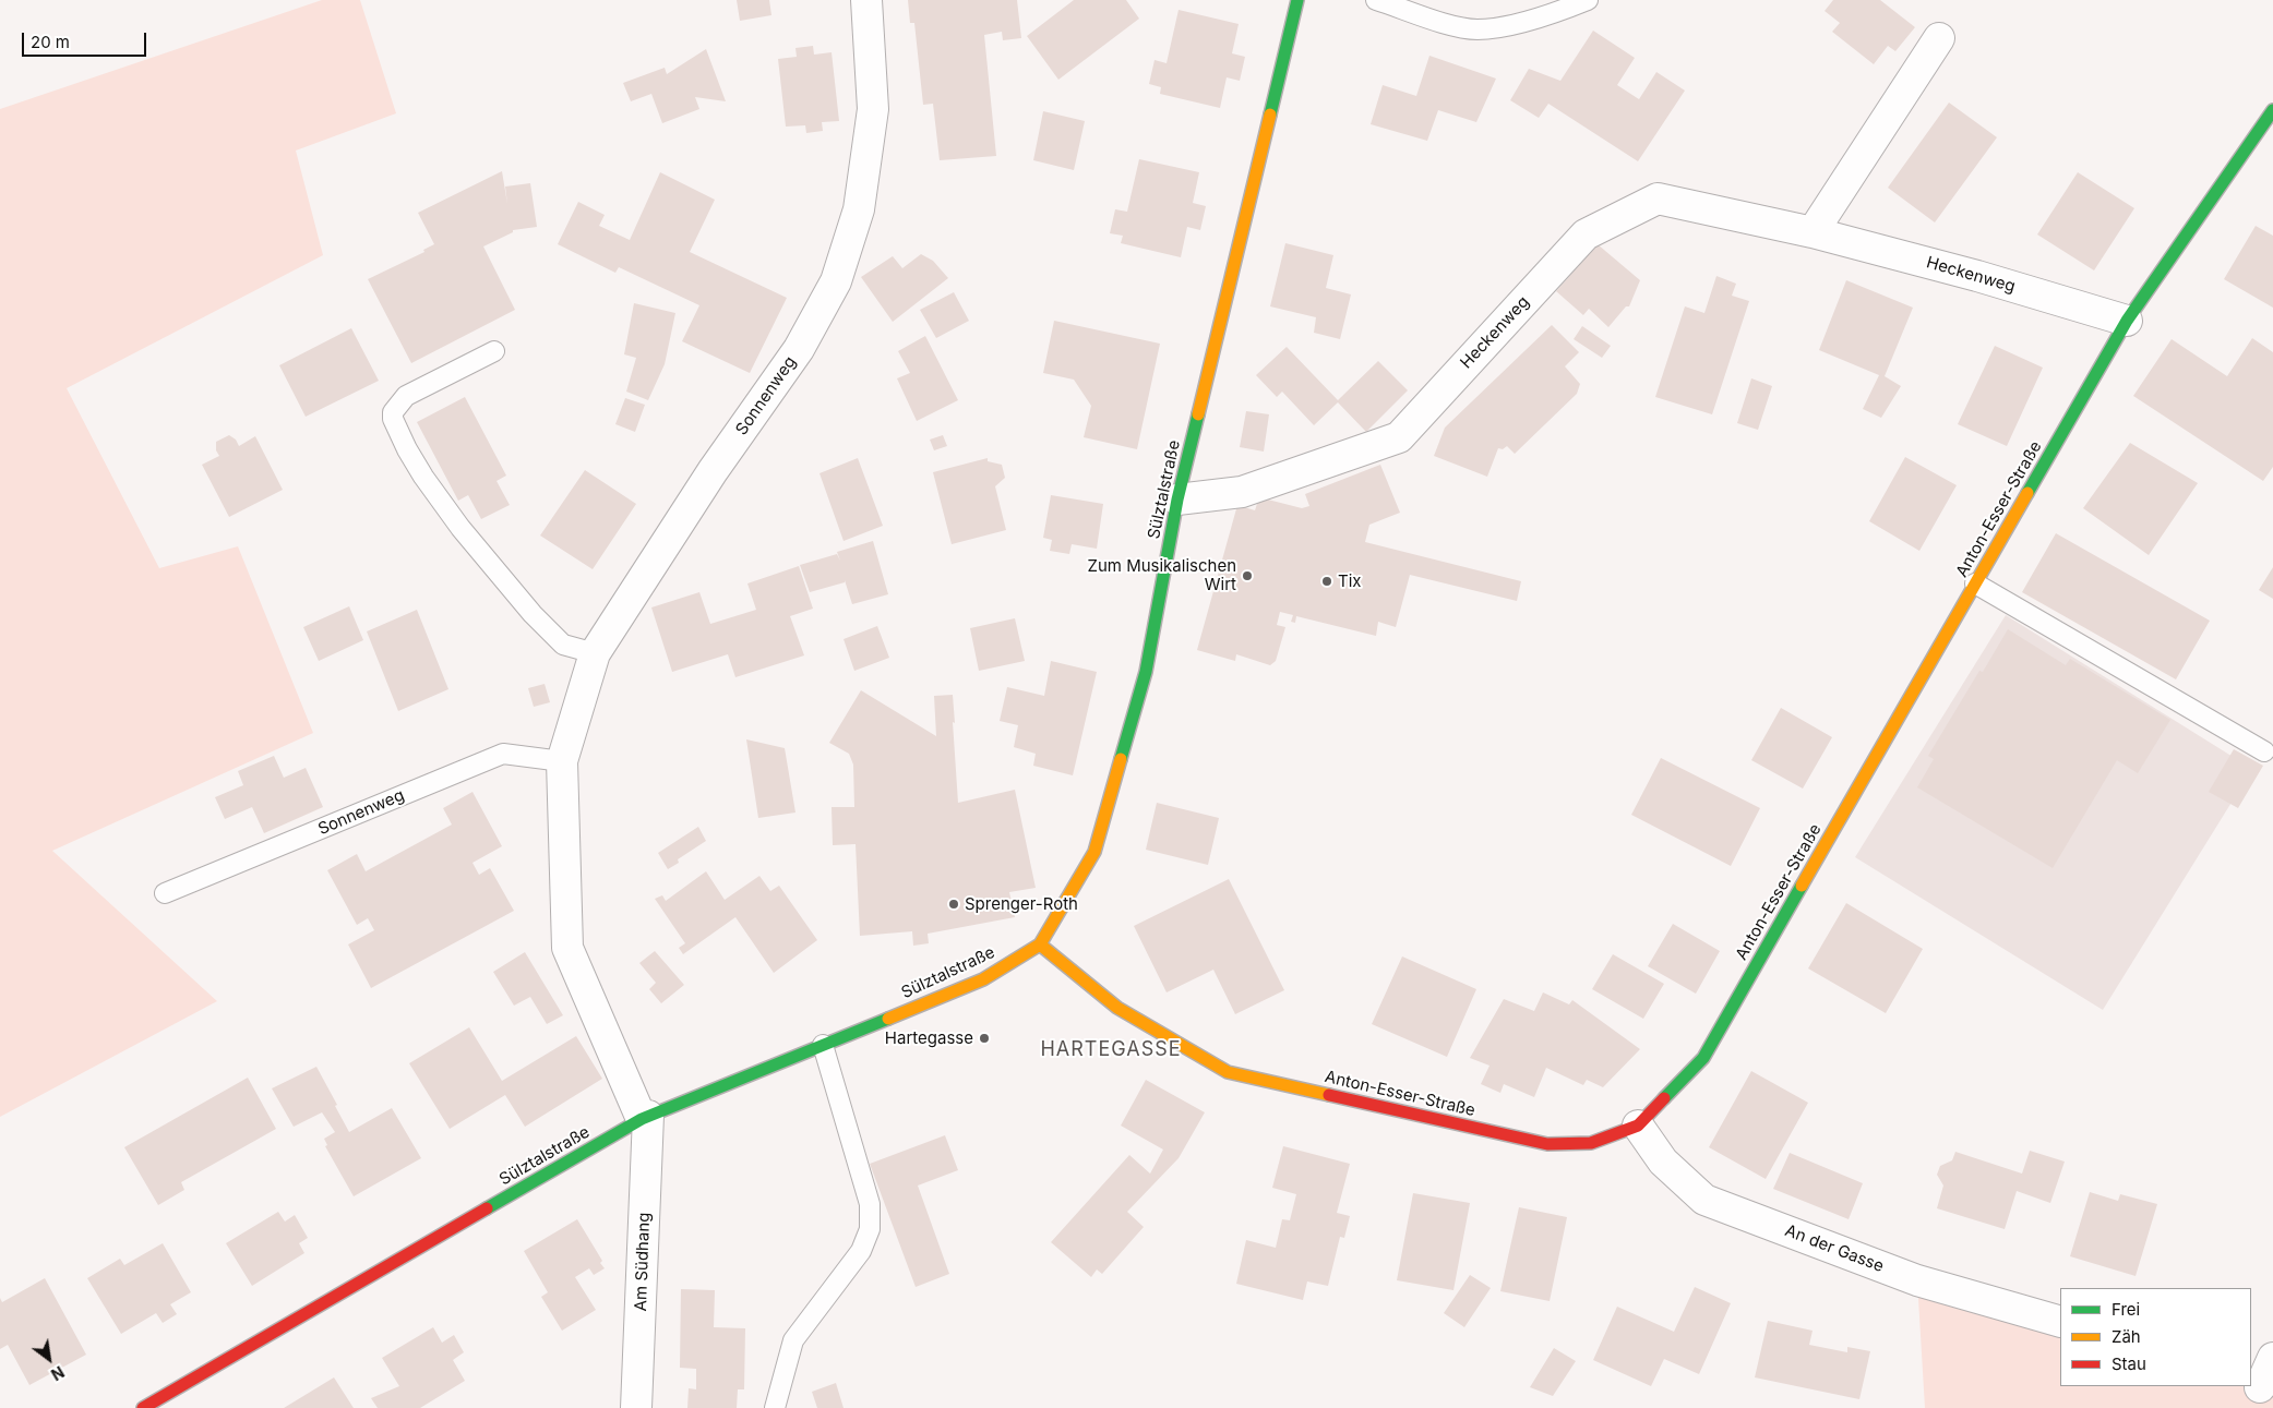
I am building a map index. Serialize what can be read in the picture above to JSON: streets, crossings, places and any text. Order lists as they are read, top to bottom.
{
  "streets": {
    "main road": ["Sülztalstraße", "Anton-Esser-Straße"],
    "street": [
      "Heckenweg",
      "Sonnenweg",
      "An der Gasse",
      "Am Südhang"
    ]
  },
  "crossings": [
    ["Heckenweg", "Sülztalstraße"],
    ["Heckenweg", "Anton-Esser-Straße"],
    ["Sonnenweg", "Sülztalstraße"],
    ["Sonnenweg", "Am Südhang"],
    ["Sülztalstraße", "Anton-Esser-Straße"],
    ["Sülztalstraße", "Am Südhang"],
    ["Anton-Esser-Straße", "An der Gasse"]
  ],
  "districts": ["HARTEGASSE"],
  "places": [
    "Zum Musikalischen Wirt",
    "Tix",
    "Sprenger-Roth",
    "Hartegasse"
  ],
  "legend": ["Frei", "Zäh", "Stau"],
  "scale_bar": "20 m",
  "north": "bottom right"
}
